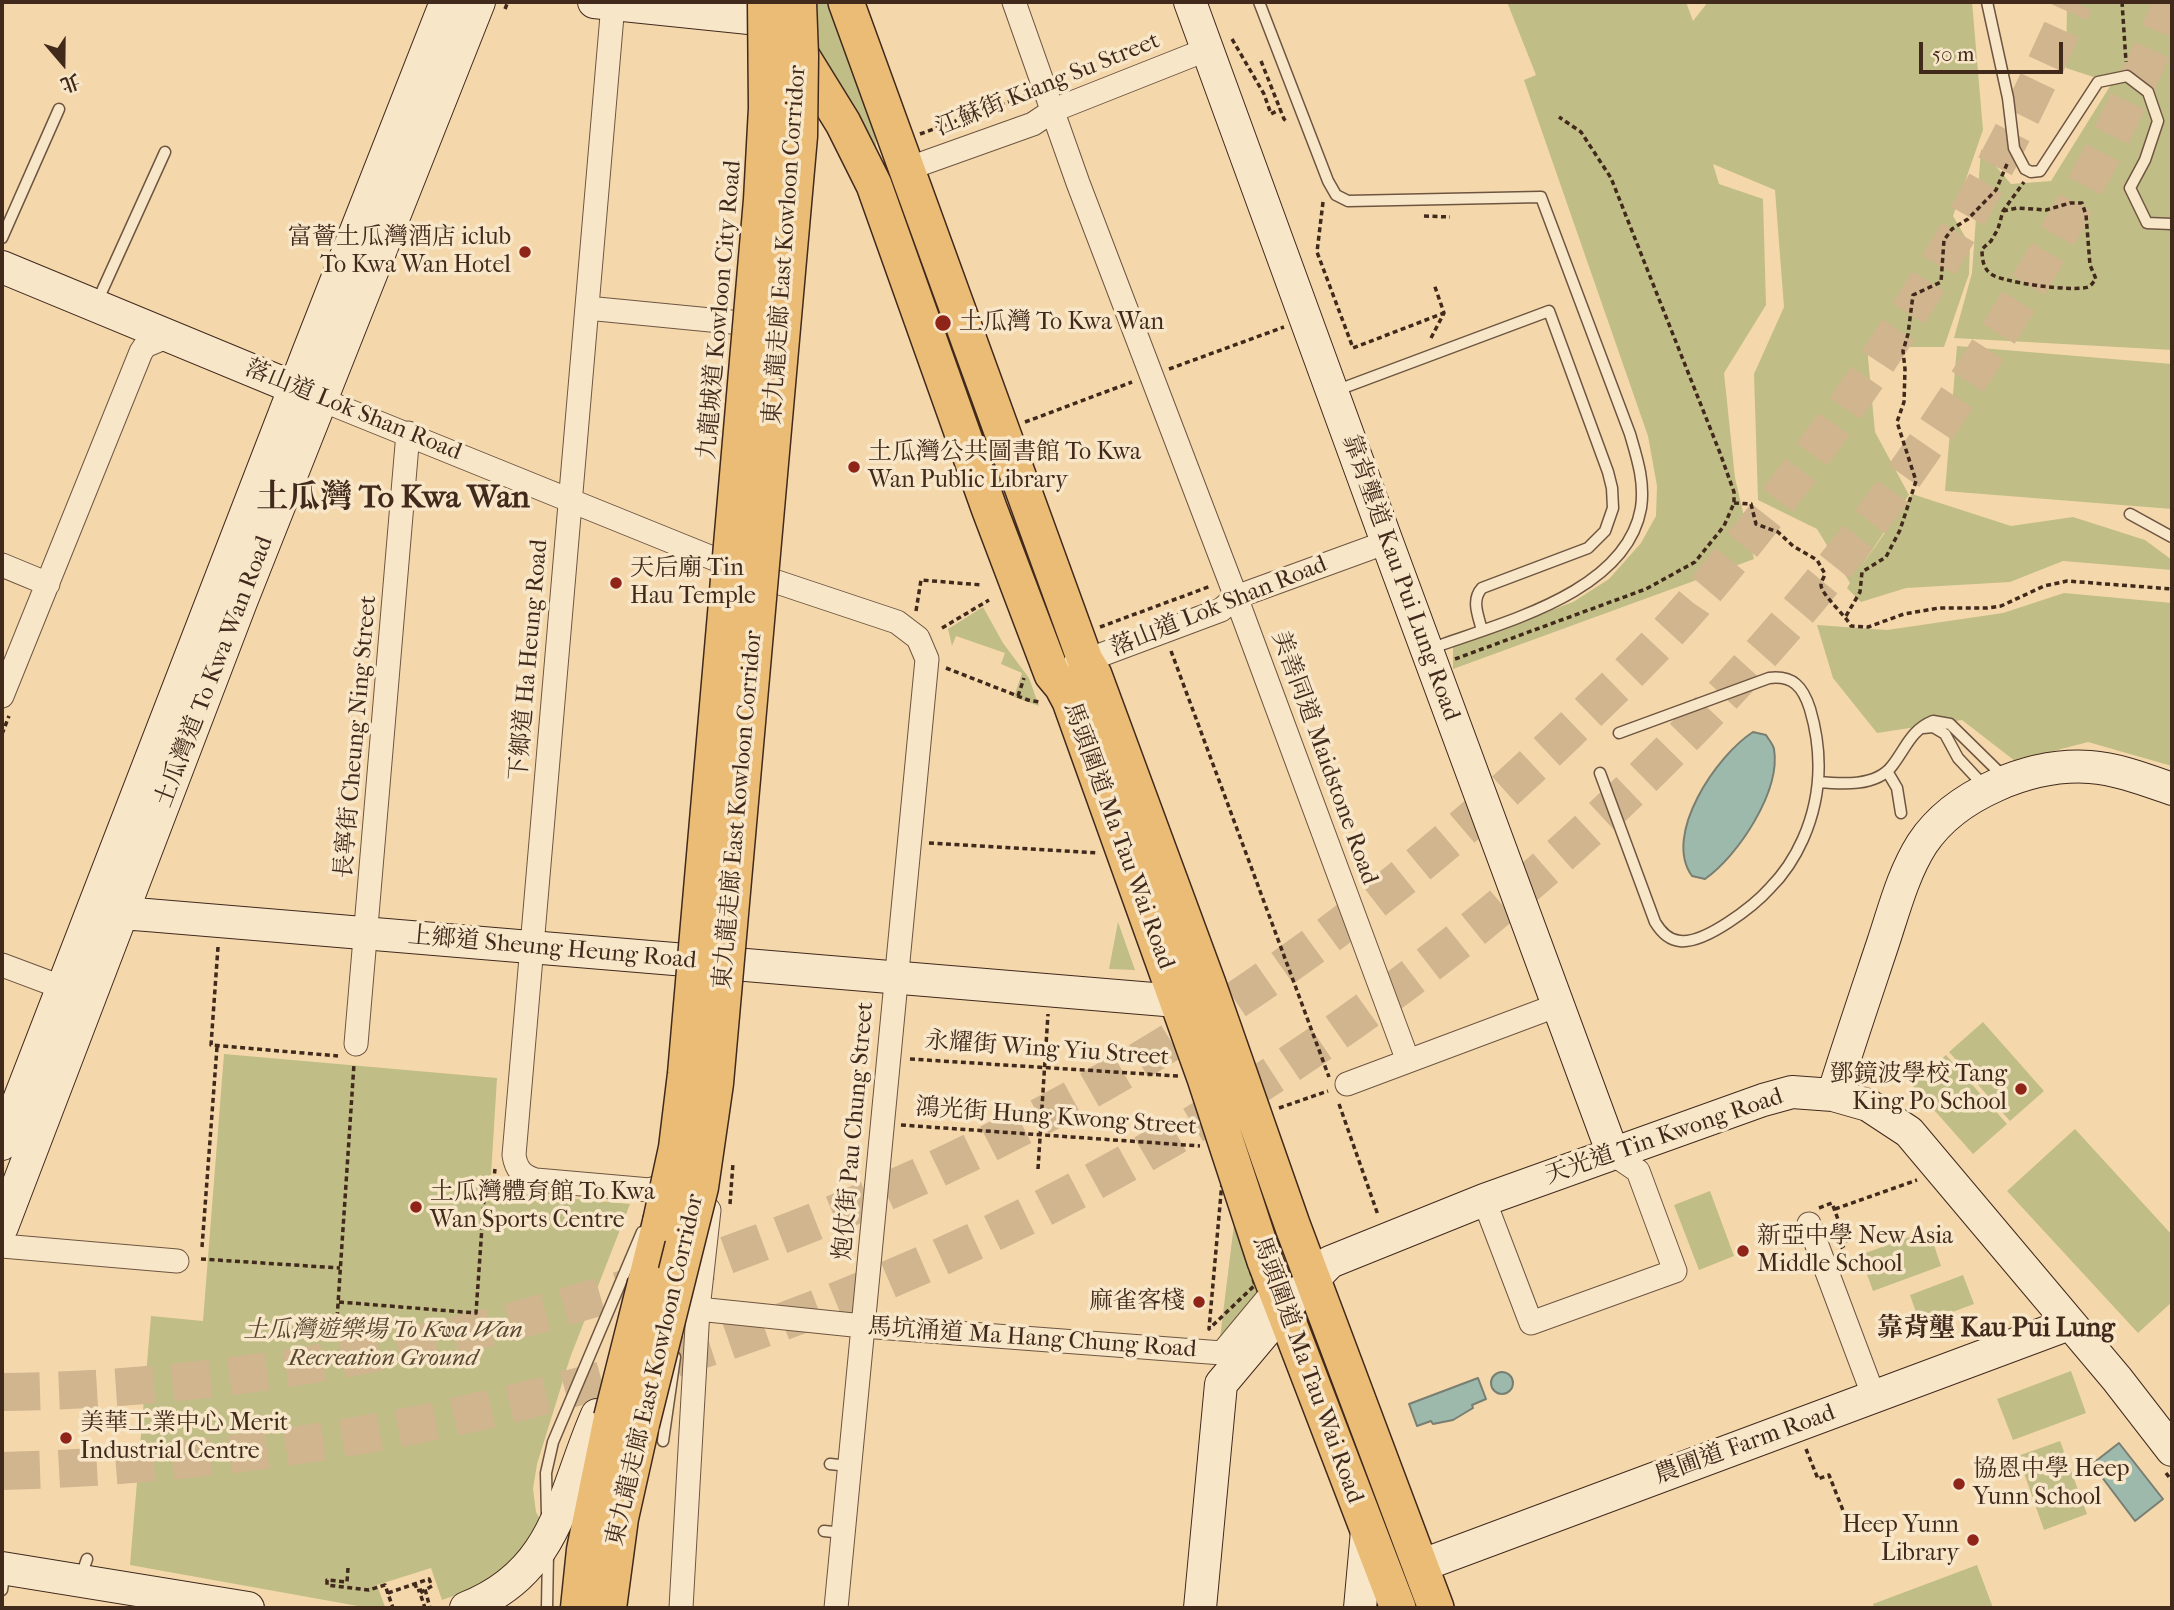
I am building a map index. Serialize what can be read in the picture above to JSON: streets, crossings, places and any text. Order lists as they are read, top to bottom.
{
  "streets": {
    "highway": ["東九龍走廊 East Kowloon Corridor"],
    "main road": ["馬頭圍道 Ma Tau Wai Road"],
    "street": [
      "江蘇街 Kiang Su Street",
      "九龍城道 Kowloon City Road",
      "落山道 Lok Shan Road",
      "靠背壟道 Kau Pui Lung Road",
      "下鄉道 Ha Heung Road",
      "土瓜灣道 To Kwa Wan Road",
      "長寧街 Cheung Ning Street",
      "美善同道 Maidstone Road",
      "上鄉道 Sheung Heung Road",
      "炮仗街 Pau Chung Street",
      "天光道 Tin Kwong Road",
      "馬坑涌道 Ma Hang Chung Road",
      "農圃道 Farm Road"
    ],
    "path": ["永耀街 Wing Yiu Street", "鴻光街 Hung Kwong Street"]
  },
  "crossings": [
    ["江蘇街 Kiang Su Street", "靠背壟道 Kau Pui Lung Road"],
    ["江蘇街 Kiang Su Street", "美善同道 Maidstone Road"],
    ["江蘇街 Kiang Su Street", "馬頭圍道 Ma Tau Wai Road"],
    ["東九龍走廊 East Kowloon Corridor", "馬頭圍道 Ma Tau Wai Road"],
    ["九龍城道 Kowloon City Road", "落山道 Lok Shan Road"],
    ["九龍城道 Kowloon City Road", "下鄉道 Ha Heung Road"],
    ["九龍城道 Kowloon City Road", "上鄉道 Sheung Heung Road"],
    ["九龍城道 Kowloon City Road", "馬坑涌道 Ma Hang Chung Road"],
    ["落山道 Lok Shan Road", "靠背壟道 Kau Pui Lung Road"],
    ["落山道 Lok Shan Road", "下鄉道 Ha Heung Road"],
    ["落山道 Lok Shan Road", "土瓜灣道 To Kwa Wan Road"],
    ["落山道 Lok Shan Road", "長寧街 Cheung Ning Street"],
    ["落山道 Lok Shan Road", "美善同道 Maidstone Road"],
    ["落山道 Lok Shan Road", "馬頭圍道 Ma Tau Wai Road"],
    ["落山道 Lok Shan Road", "炮仗街 Pau Chung Street"],
    ["靠背壟道 Kau Pui Lung Road", "天光道 Tin Kwong Road"],
    ["下鄉道 Ha Heung Road", "上鄉道 Sheung Heung Road"],
    ["土瓜灣道 To Kwa Wan Road", "上鄉道 Sheung Heung Road"],
    ["長寧街 Cheung Ning Street", "上鄉道 Sheung Heung Road"],
    ["馬頭圍道 Ma Tau Wai Road", "上鄉道 Sheung Heung Road"],
    ["馬頭圍道 Ma Tau Wai Road", "天光道 Tin Kwong Road"],
    ["馬頭圍道 Ma Tau Wai Road", "馬坑涌道 Ma Hang Chung Road"],
    ["馬頭圍道 Ma Tau Wai Road", "農圃道 Farm Road"],
    ["上鄉道 Sheung Heung Road", "炮仗街 Pau Chung Street"],
    ["炮仗街 Pau Chung Street", "馬坑涌道 Ma Hang Chung Road"],
    ["天光道 Tin Kwong Road", "馬坑涌道 Ma Hang Chung Road"],
    ["天光道 Tin Kwong Road", "農圃道 Farm Road"]
  ],
  "districts": ["土瓜灣 To Kwa Wan", "靠背壟 Kau Pui Lung"],
  "parks": ["土瓜灣遊樂場 To Kwa Wan Recreation Ground"],
  "places": [
    "富薈土瓜灣酒店 iclub To Kwa Wan Hotel",
    "土瓜灣 To Kwa Wan",
    "土瓜灣公共圖書館 To Kwa Wan Public Library",
    "天后廟 Tin Hau Temple",
    "鄧鏡波學校 Tang King Po School",
    "土瓜灣體育館 To Kwa Wan Sports Centre",
    "新亞中學 New Asia Middle School",
    "麻雀客棧",
    "美華工業中心 Merit Industrial Centre",
    "協恩中學 Heep Yunn School",
    "Heep Yunn Library"
  ],
  "scale_bar": "50 m",
  "north": "bottom"
}
